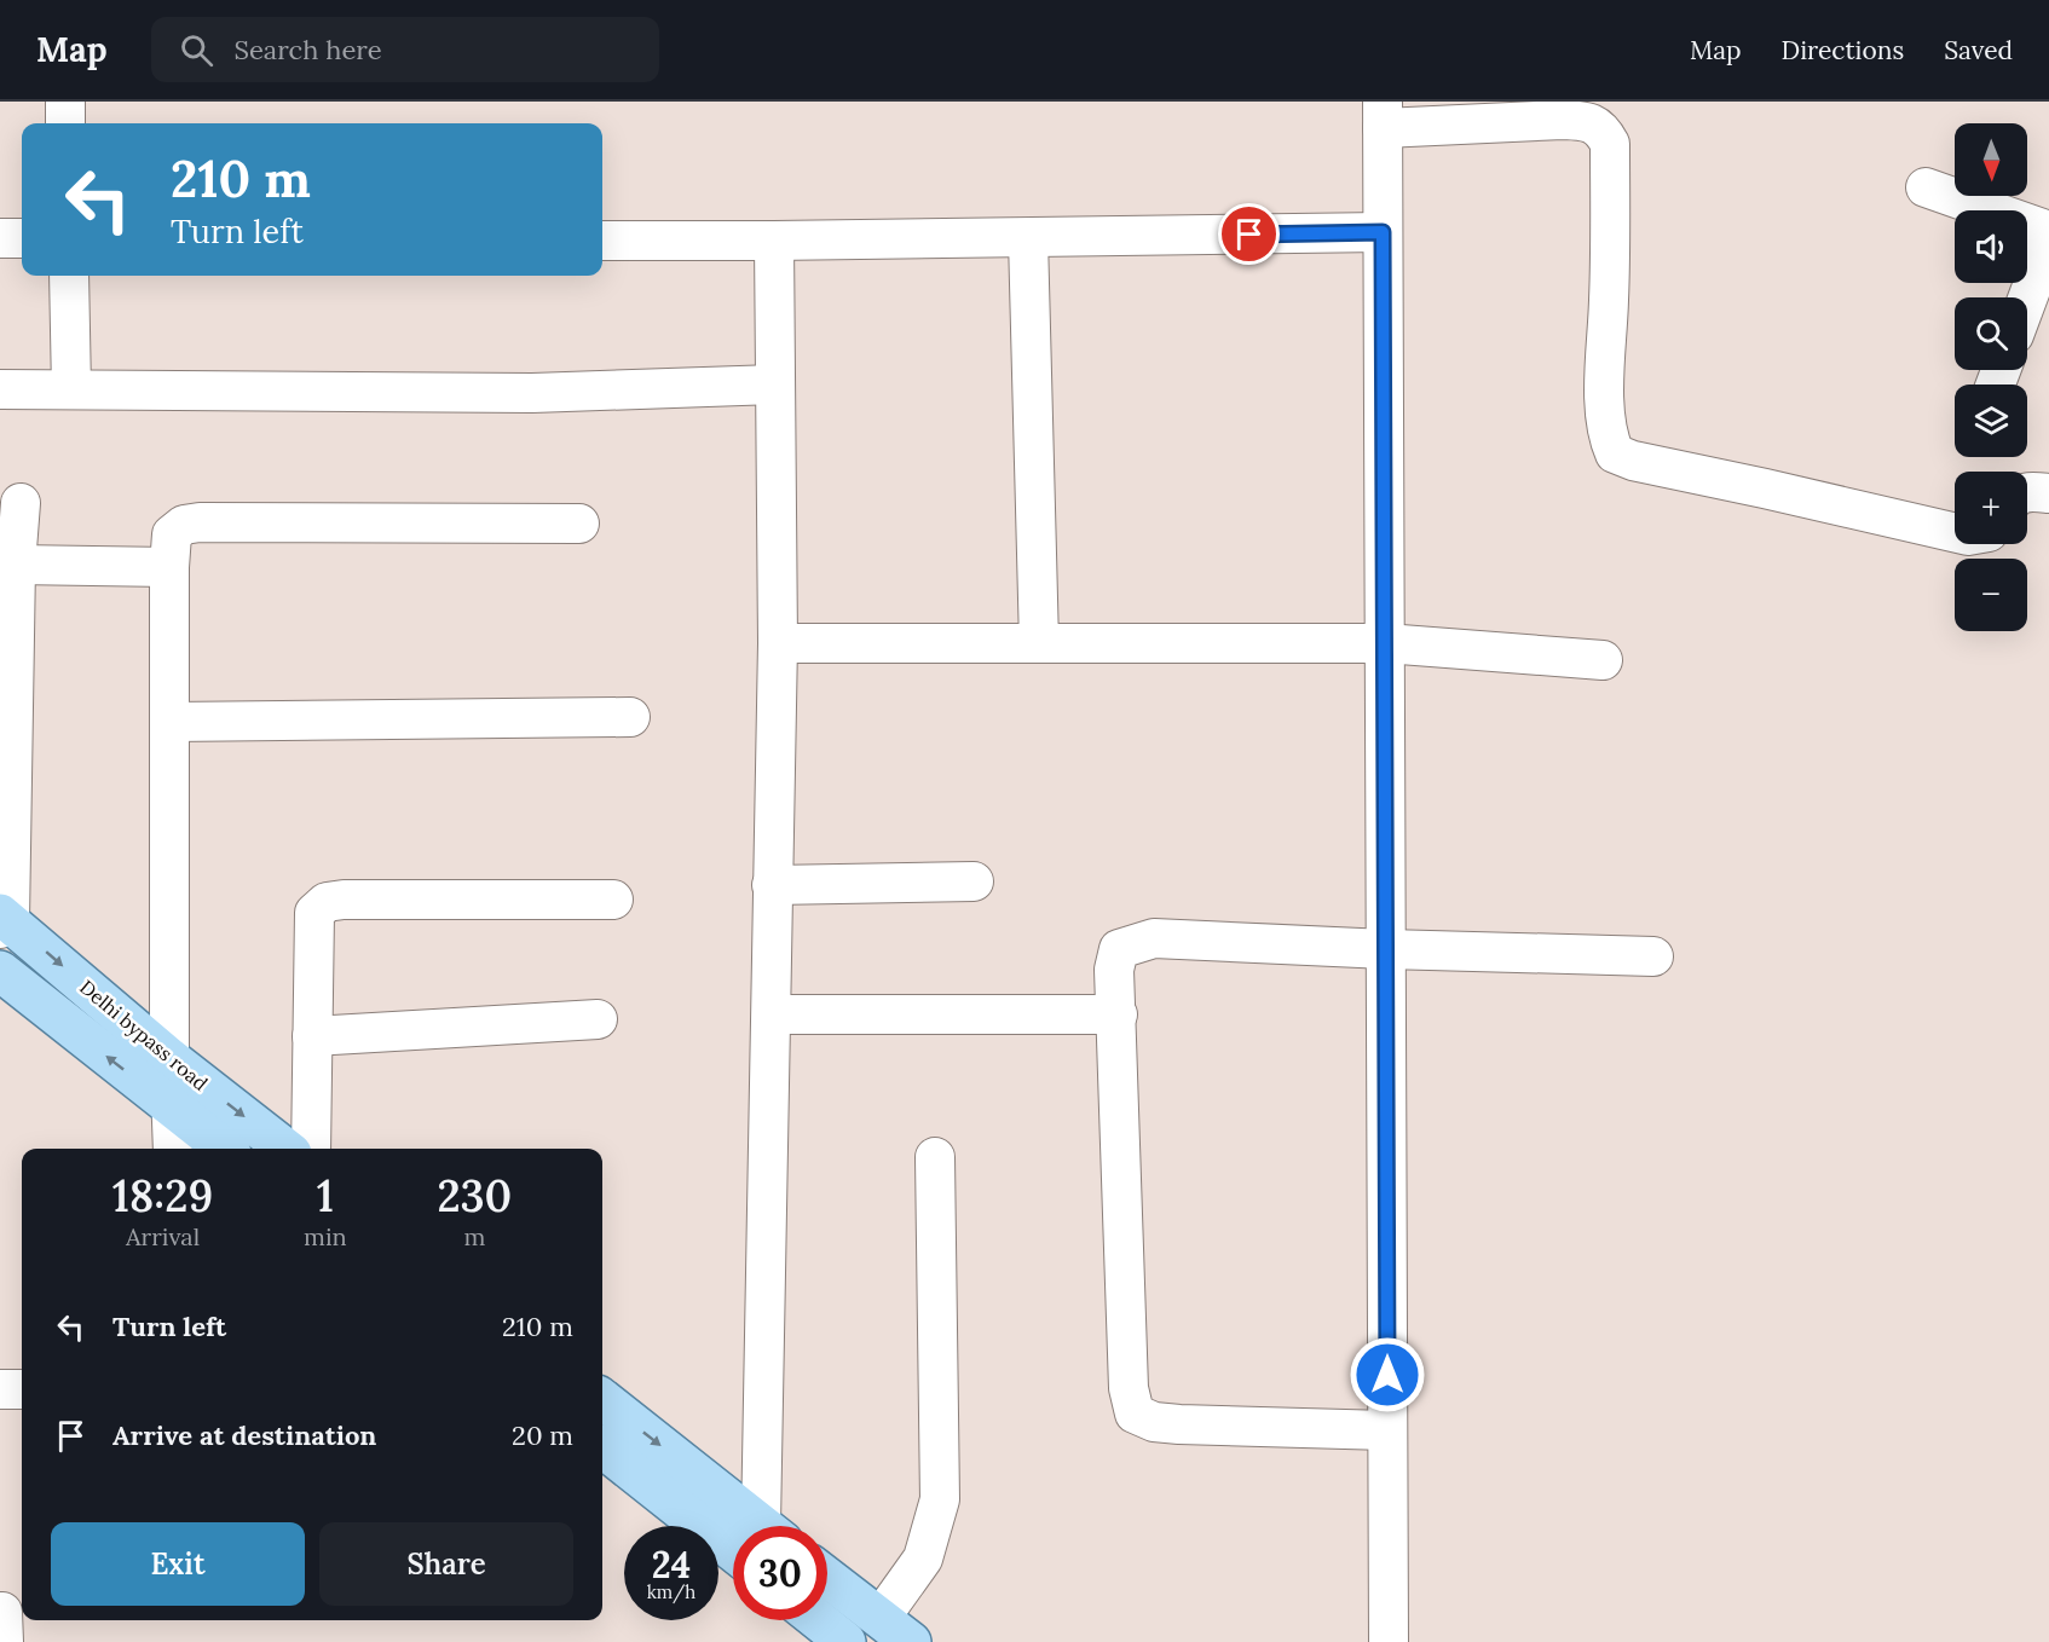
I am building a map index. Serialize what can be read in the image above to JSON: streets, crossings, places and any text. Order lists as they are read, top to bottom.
{
  "streets": {
    "main road": ["Delhi bypass road"]
  },
  "north": "bottom",
  "page": {
    "header": "Map",
    "search": "Search here",
    "nav": ["Map", "Directions", "Saved"],
    "map_buttons": ["+", "−"],
    "turn": ["210 m", "Turn left"],
    "eta": [
      "18:29",
      "Arrival",
      "1",
      "min",
      "230",
      "m"
    ],
    "list": [
      {
        "name": "Turn left",
        "value": "210 m"
      },
      {
        "name": "Arrive at destination",
        "value": "20 m"
      }
    ],
    "buttons": ["Exit", "Share"],
    "speed": "24 km/h",
    "limit": "30"
  }
}
